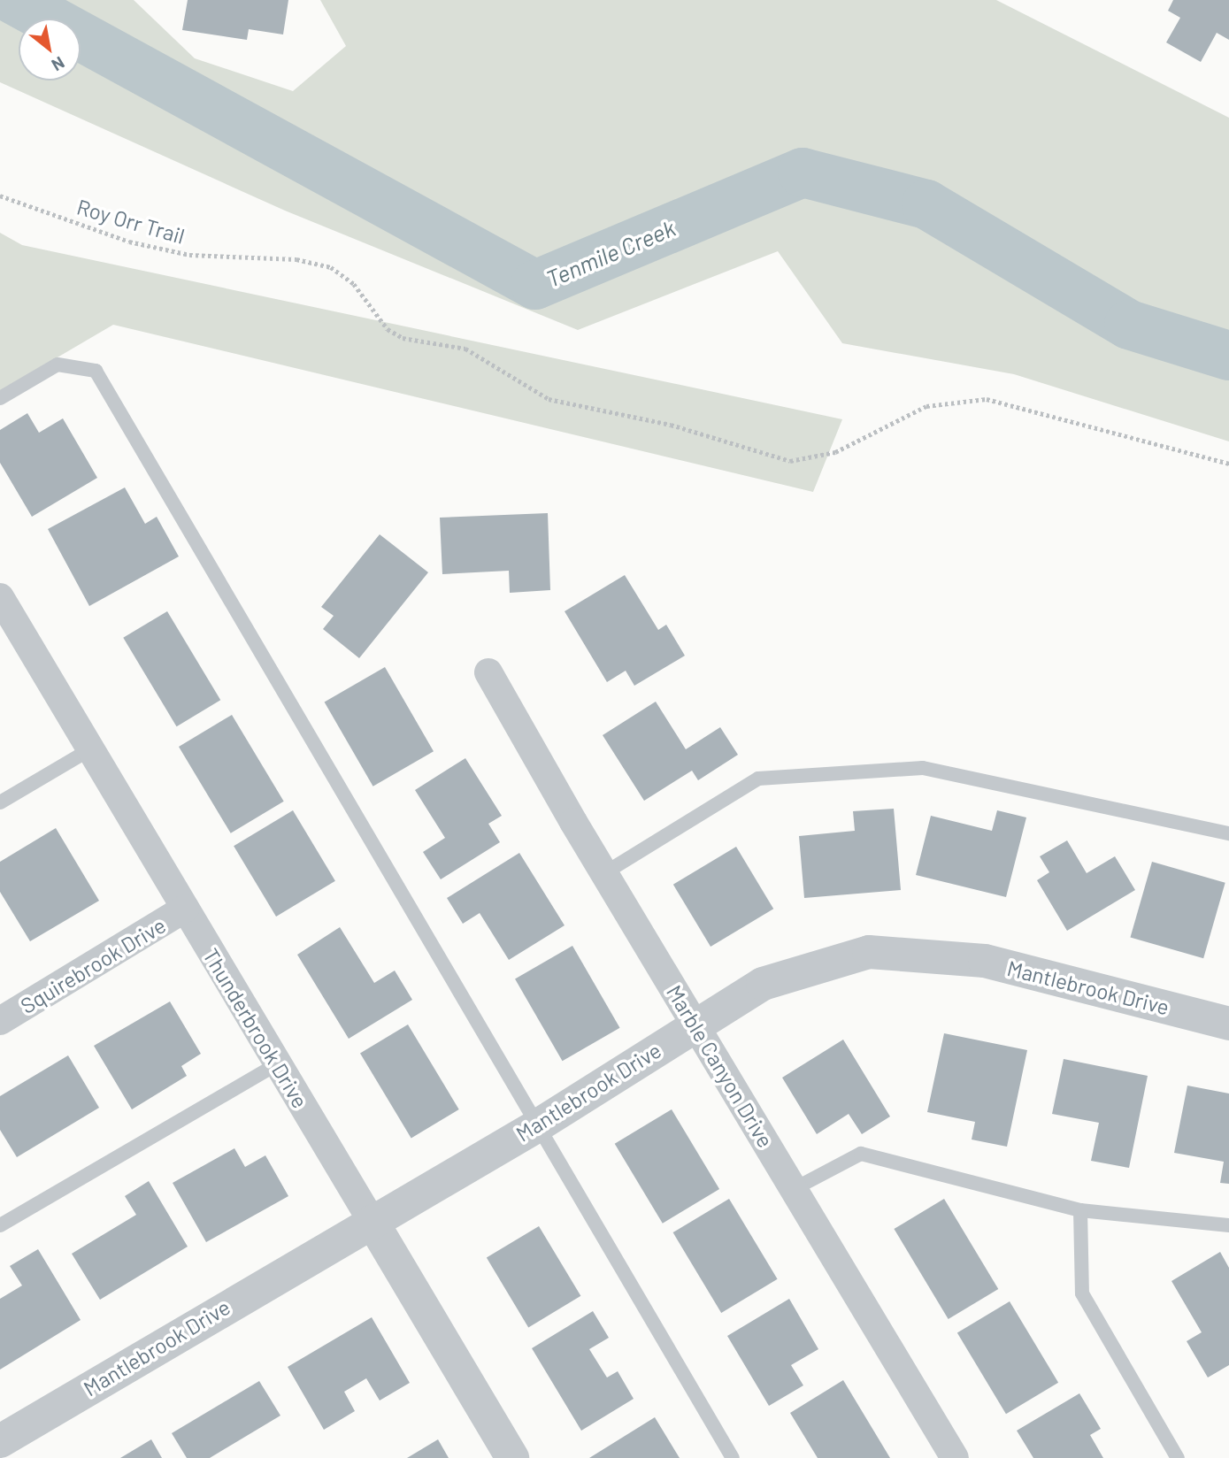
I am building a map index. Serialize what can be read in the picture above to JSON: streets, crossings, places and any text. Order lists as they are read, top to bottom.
{
  "streets": {
    "street": [
      "Squirebrook Drive",
      "Mantlebrook Drive",
      "Thunderbrook Drive",
      "Marble Canyon Drive"
    ],
    "path": ["Roy Orr Trail"]
  },
  "crossings": [
    ["Squirebrook Drive", "Thunderbrook Drive"],
    ["Mantlebrook Drive", "Thunderbrook Drive"],
    ["Mantlebrook Drive", "Marble Canyon Drive"]
  ],
  "water": ["Tenmile Creek"],
  "north": "bottom right"
}
